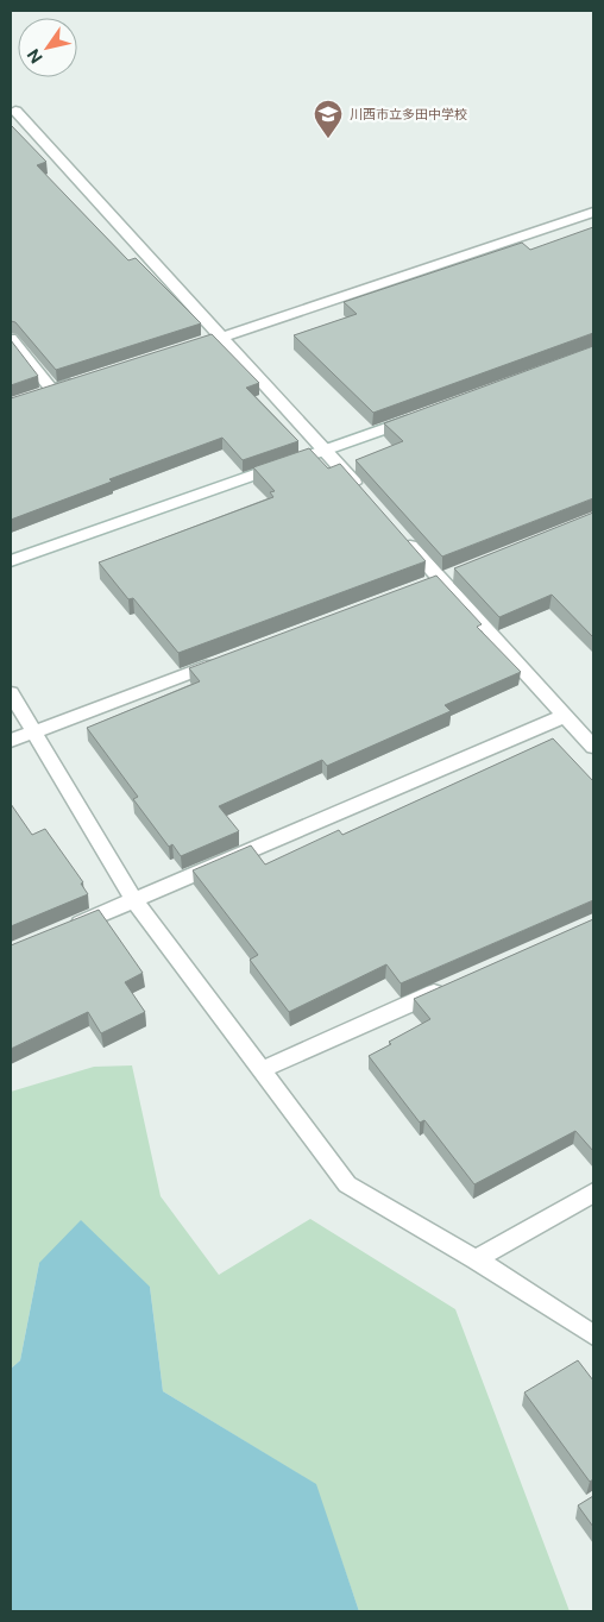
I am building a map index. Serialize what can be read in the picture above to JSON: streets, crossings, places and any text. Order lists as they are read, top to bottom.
{
  "places": {
    "school or university": ["川西市立多田中学校"]
  },
  "north": "bottom left"
}
